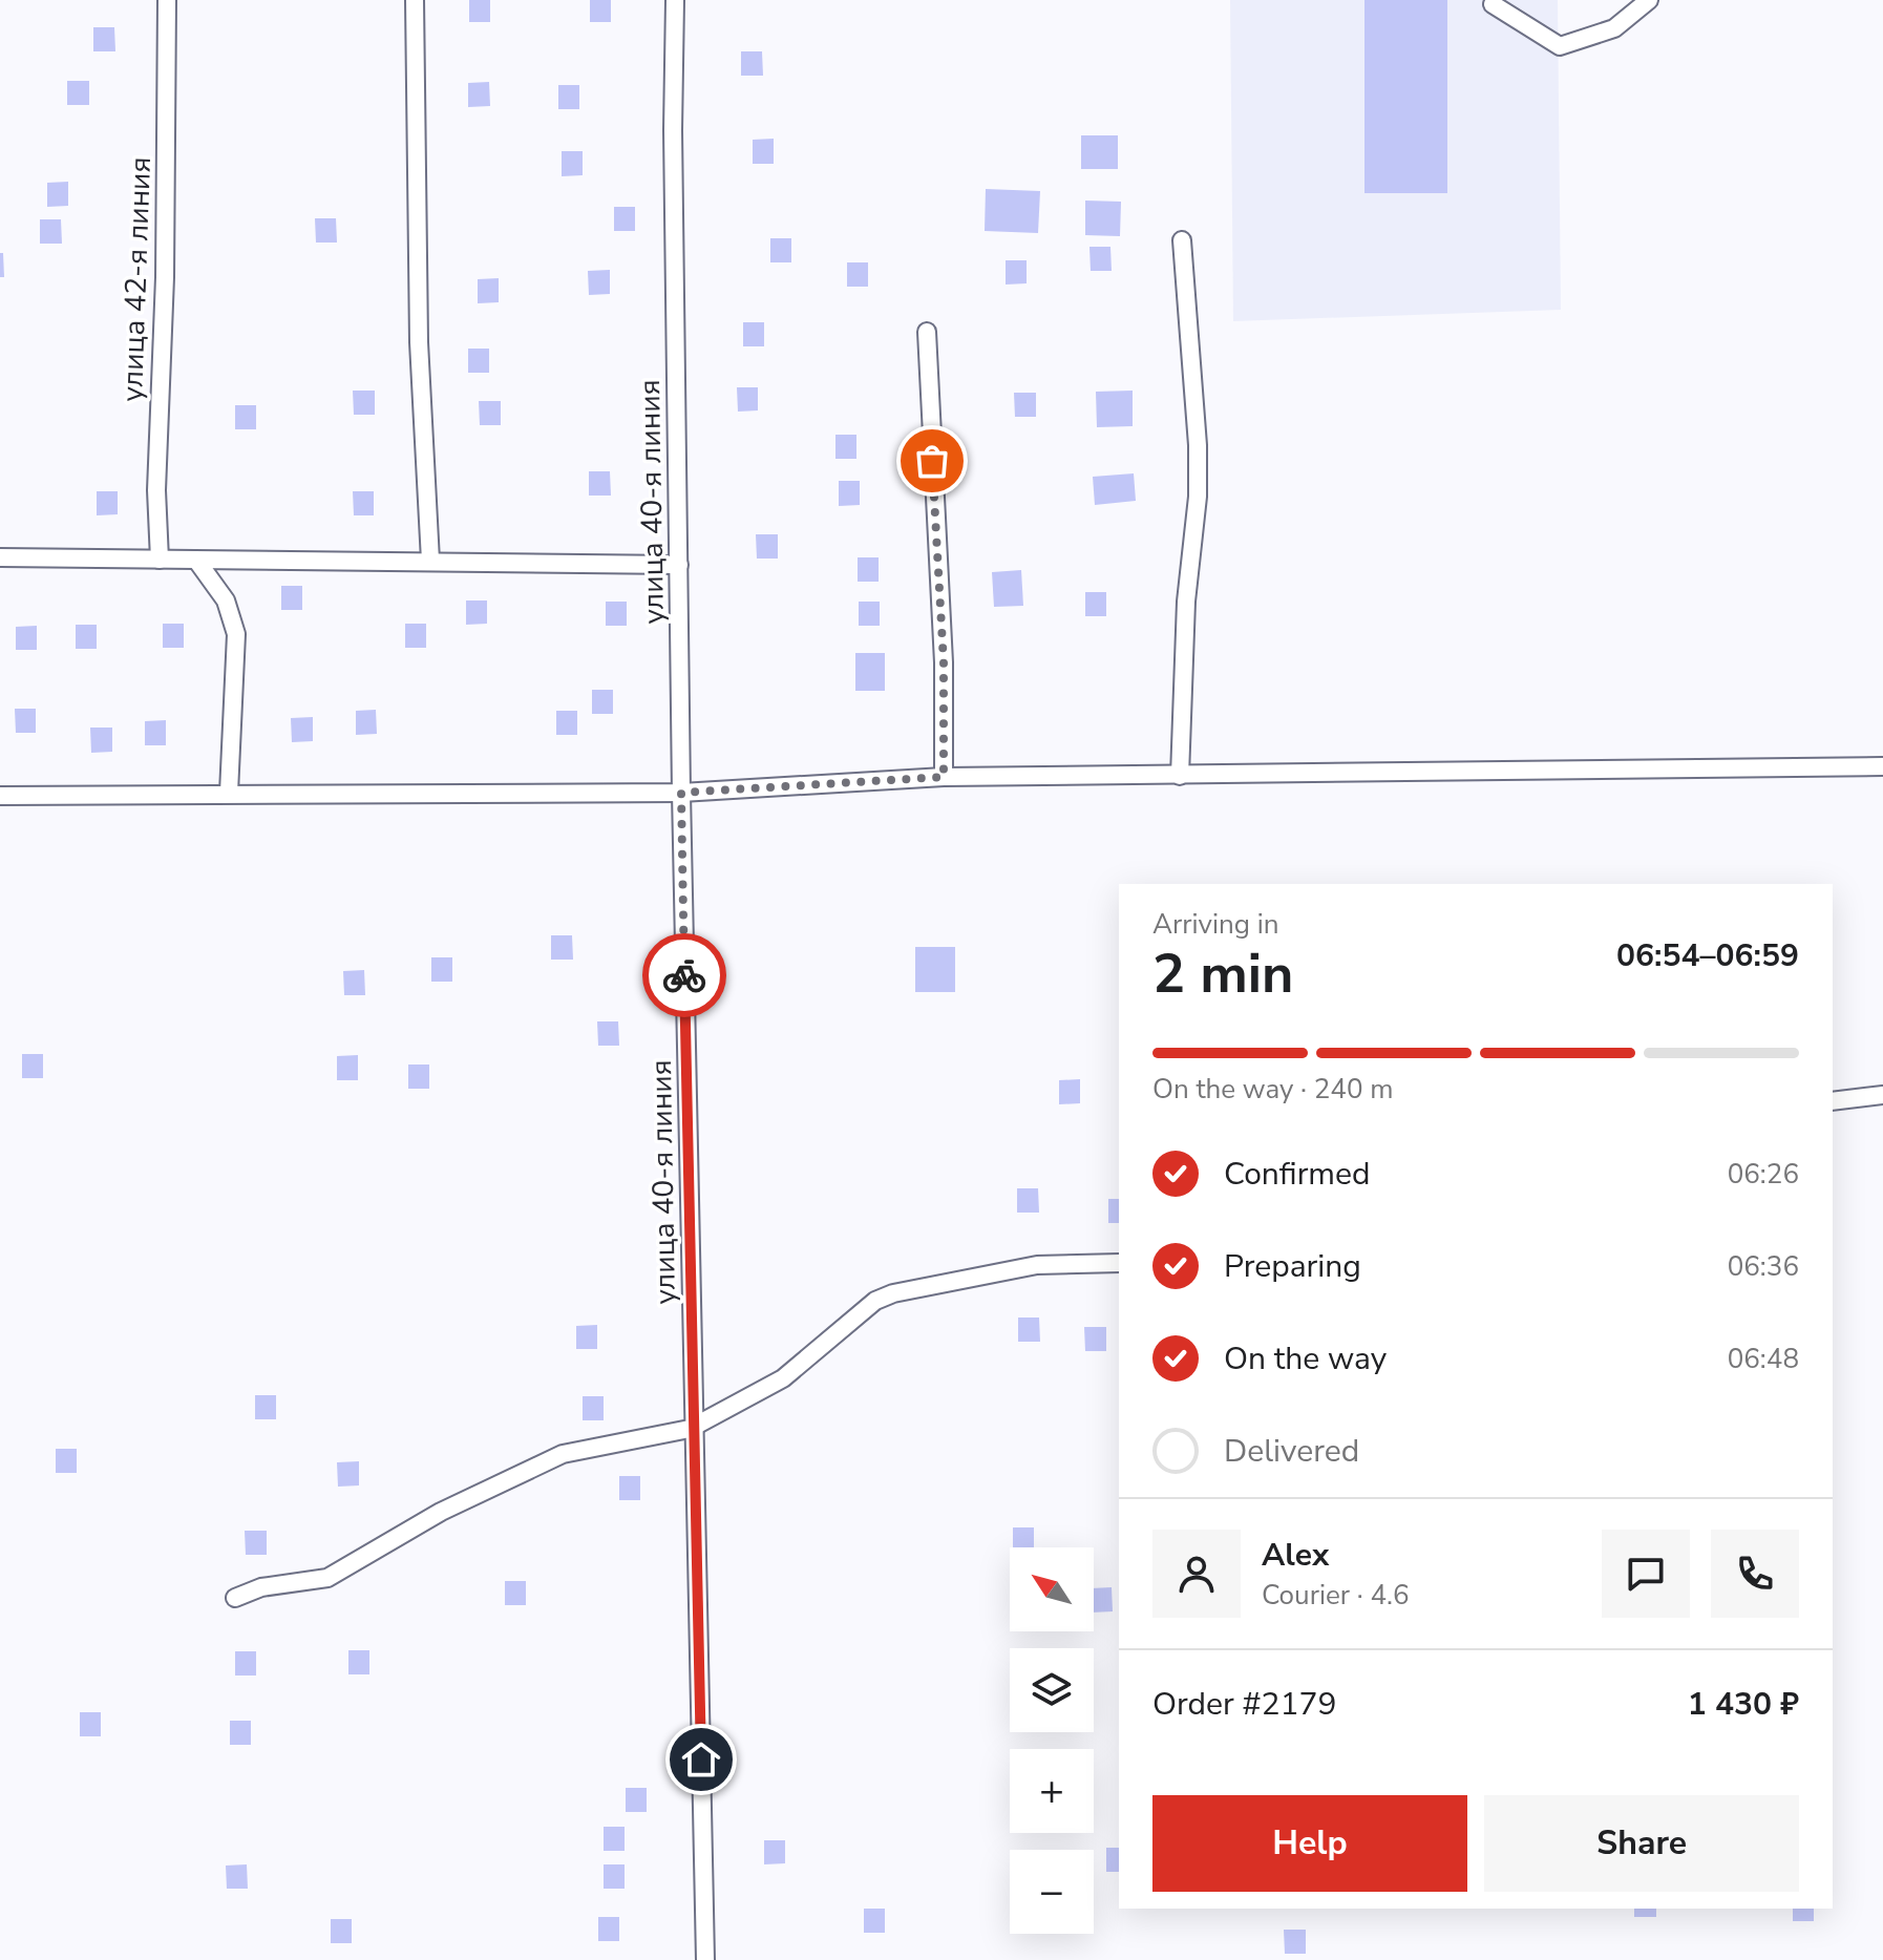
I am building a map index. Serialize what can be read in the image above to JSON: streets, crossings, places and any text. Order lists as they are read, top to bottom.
{
  "streets": {
    "street": ["улица 42-я линия", "улица 40-я линия"]
  },
  "north": "top left",
  "page": {
    "heading": ["2 min", "Arriving in", "06:54–06:59"],
    "panel": [
      "Alex",
      "Courier · 4.6",
      "Order #2179",
      "1 430 ₽"
    ],
    "bar": "On the way · 240 m",
    "list": [
      ["Confirmed", "06:26"],
      ["Preparing", "06:36"],
      ["On the way", "06:48"],
      "Delivered"
    ],
    "map_buttons": ["+", "−"],
    "buttons": ["Help", "Share"]
  }
}
